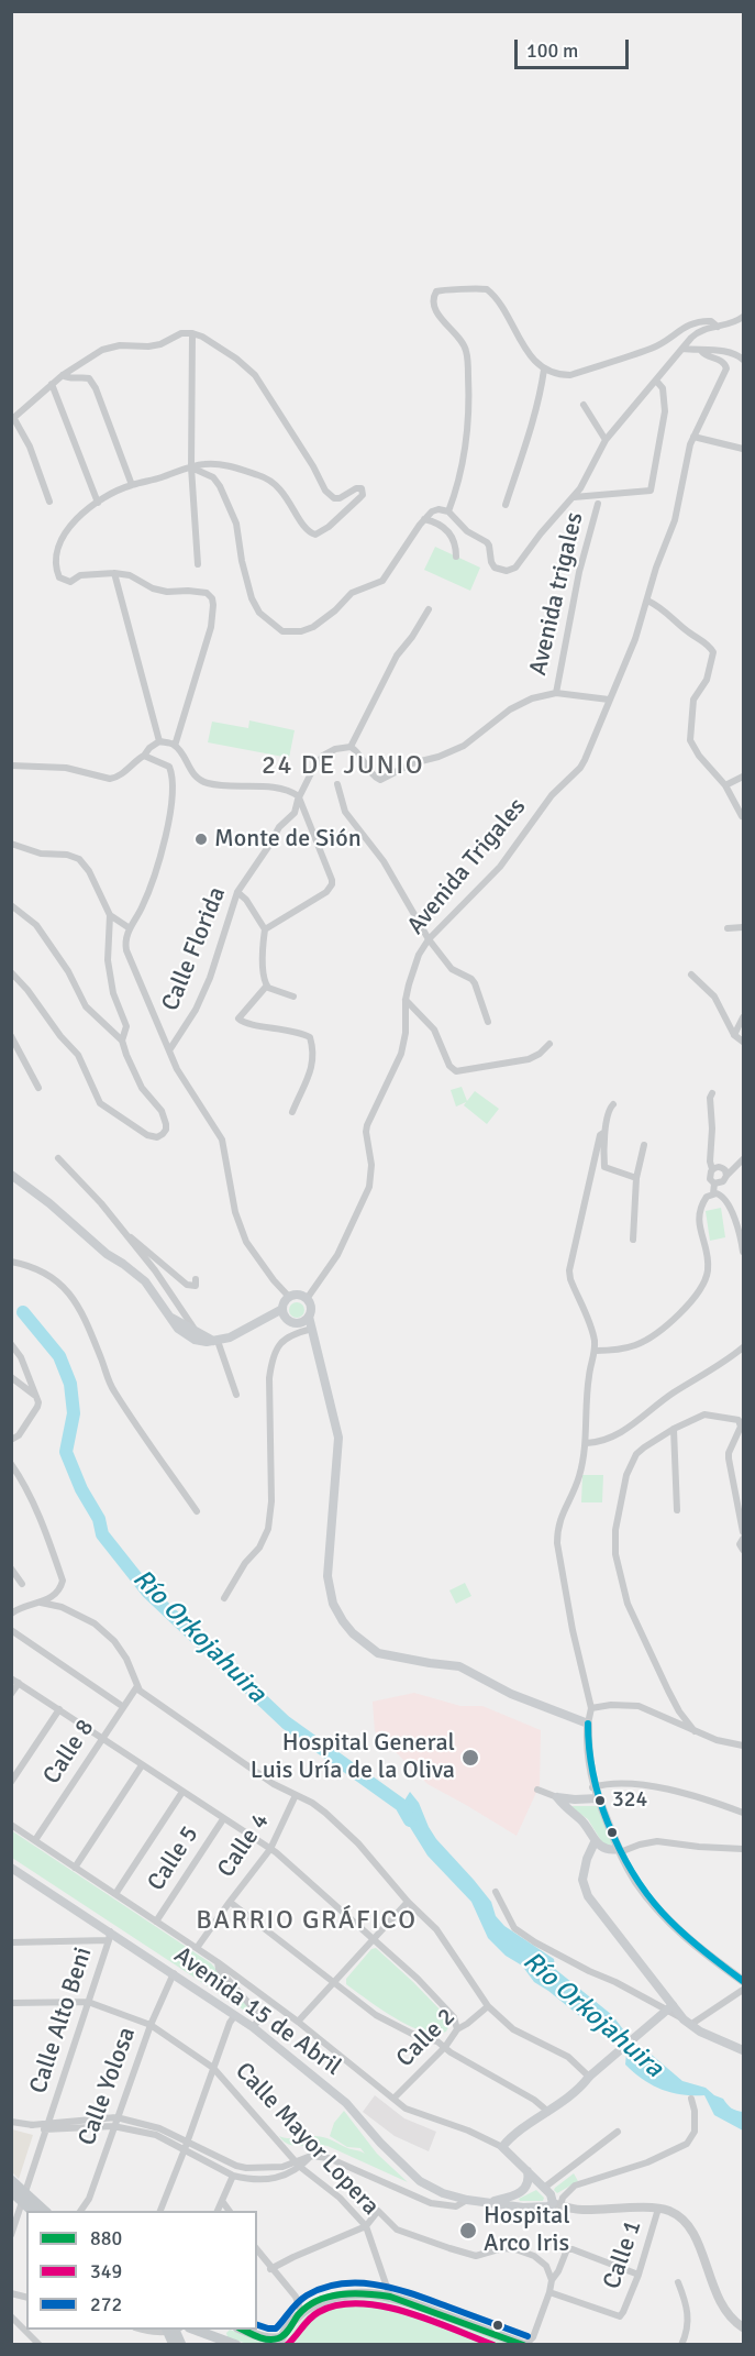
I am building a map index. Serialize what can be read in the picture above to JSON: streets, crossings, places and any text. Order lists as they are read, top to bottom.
{
  "streets": {
    "main road": ["Avenida 15 de Abril"],
    "street": [
      "Avenida trigales",
      "Avenida Trigales",
      "Calle Florida",
      "Calle 8",
      "Calle 4",
      "Calle 5",
      "Calle Alto Beni",
      "Calle 2",
      "Calle Yolosa",
      "Calle Mayor Lopera",
      "Calle 1"
    ]
  },
  "crossings": [
    ["Avenida trigales", "Avenida Trigales"],
    ["Avenida Trigales", "Calle Florida"],
    ["Avenida 15 de Abril", "Calle Alto Beni"],
    ["Avenida 15 de Abril", "Calle Yolosa"],
    ["Calle Alto Beni", "Calle Mayor Lopera"],
    ["Calle Yolosa", "Calle Mayor Lopera"]
  ],
  "districts": ["24 DE JUNIO", "BARRIO GRÁFICO"],
  "water": ["Río Orkojahuira"],
  "places": [
    "Monte de Sión",
    "Hospital General Luis Uría de la Oliva",
    "324",
    "Hospital Arco Iris"
  ],
  "lines": ["transit line 272", "transit line 880", "transit line 349"],
  "legend": ["880", "349", "272"],
  "scale_bar": "100 m"
}
